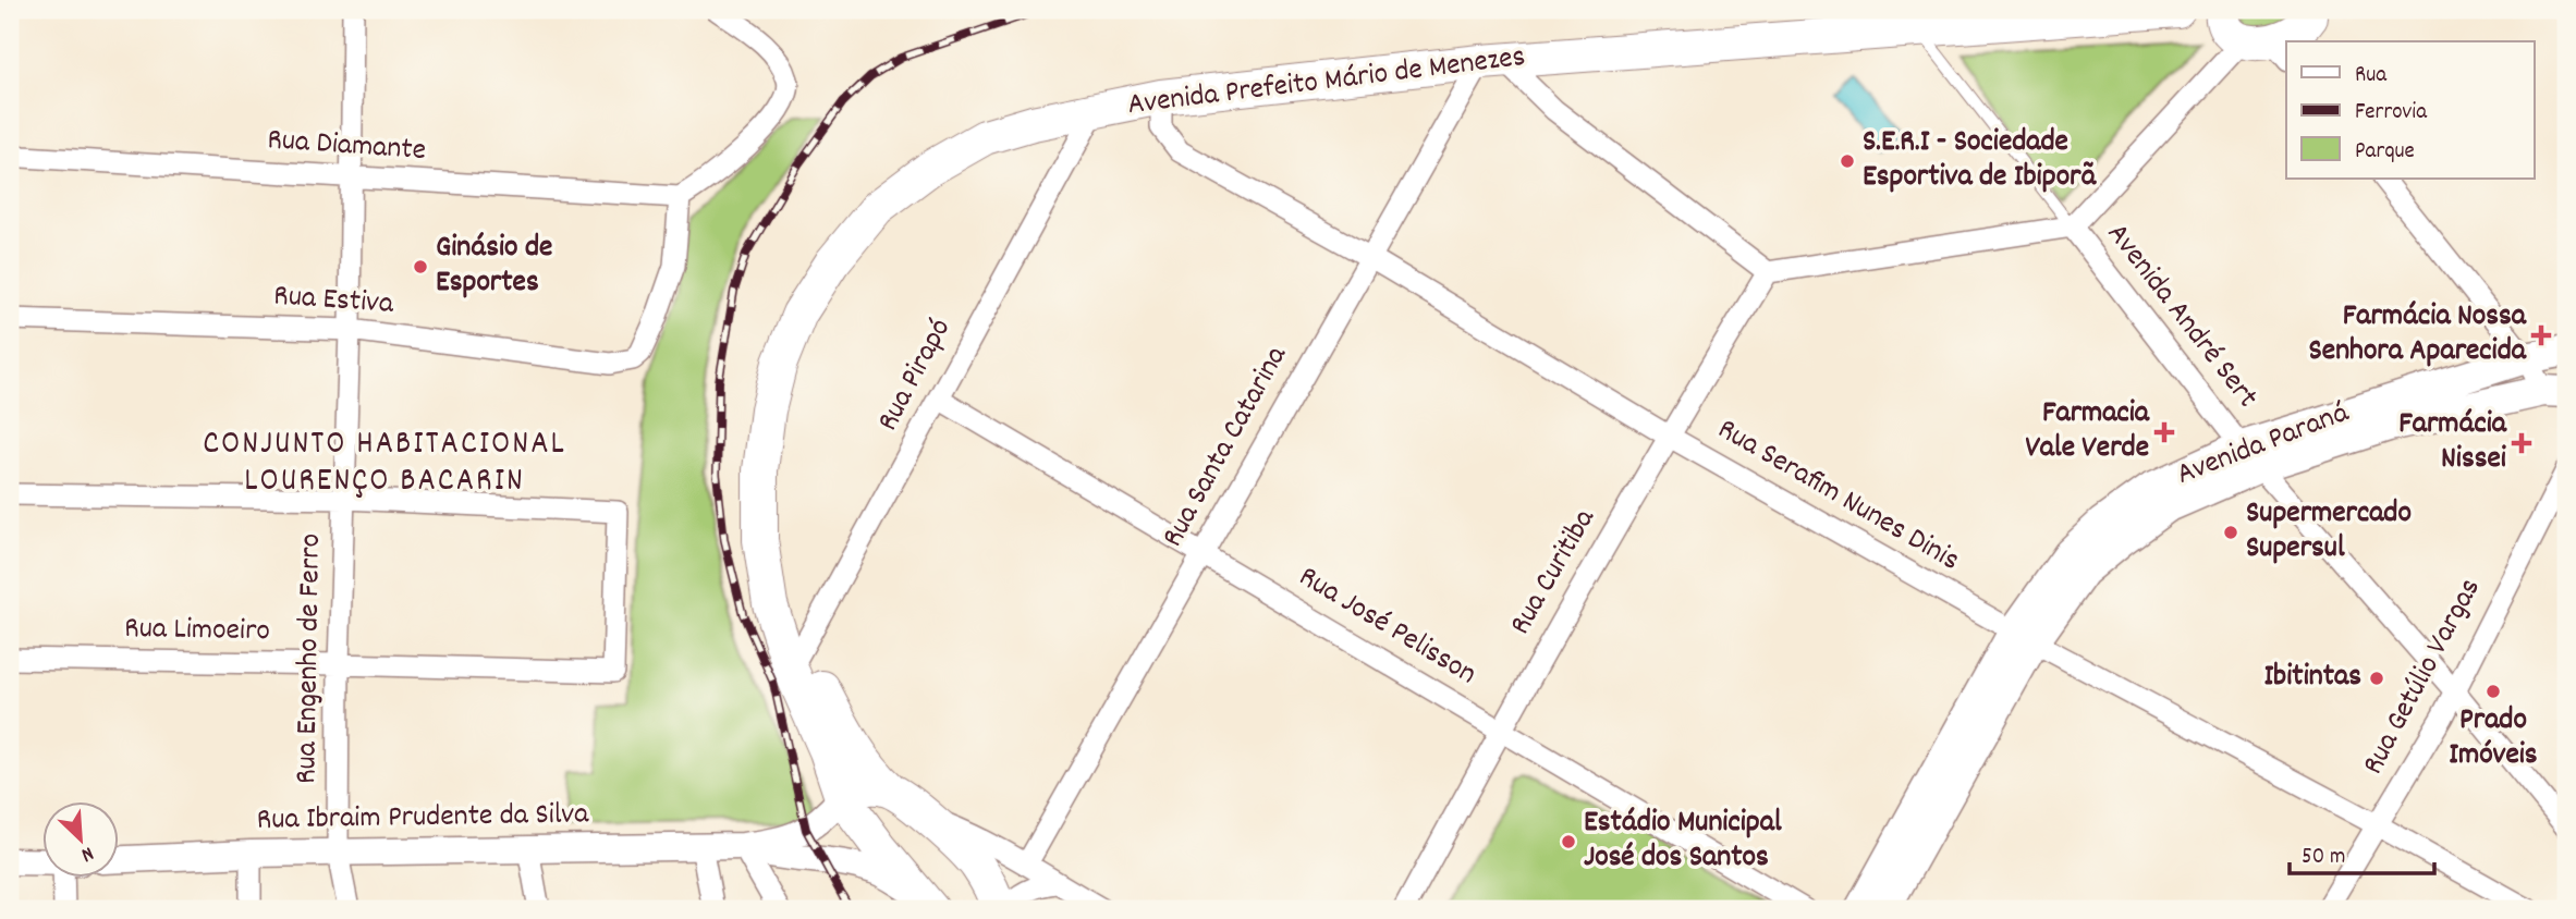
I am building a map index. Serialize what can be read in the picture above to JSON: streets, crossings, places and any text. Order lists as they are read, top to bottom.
{
  "streets": {
    "main road": ["Avenida Prefeito Mário de Menezes", "Avenida Paraná"],
    "street": [
      "Rua Diamante",
      "Rua Estiva",
      "Avenida André Sert",
      "Rua Pirapó",
      "Rua Santa Catarina",
      "Rua Serafim Nunes Dinis",
      "Rua Curitiba",
      "Rua José Pelisson",
      "Rua Limoeiro",
      "Rua Engenho de Ferro",
      "Rua Getúlio Vargas",
      "Rua Ibraim Prudente da Silva"
    ]
  },
  "crossings": [
    ["Avenida Prefeito Mário de Menezes", "Rua Pirapó"],
    ["Avenida Prefeito Mário de Menezes", "Rua Santa Catarina"],
    ["Avenida Prefeito Mário de Menezes", "Rua Serafim Nunes Dinis"],
    ["Avenida Prefeito Mário de Menezes", "Rua Ibraim Prudente da Silva"],
    ["Rua Diamante", "Rua Estiva"],
    ["Rua Diamante", "Rua Engenho de Ferro"],
    ["Rua Estiva", "Rua Engenho de Ferro"],
    ["Avenida André Sert", "Avenida Paraná"],
    ["Avenida André Sert", "Rua Getúlio Vargas"],
    ["Rua Pirapó", "Rua José Pelisson"],
    ["Avenida Paraná", "Rua Serafim Nunes Dinis"],
    ["Rua Santa Catarina", "Rua Serafim Nunes Dinis"],
    ["Rua Santa Catarina", "Rua José Pelisson"],
    ["Rua Serafim Nunes Dinis", "Rua Curitiba"],
    ["Rua Serafim Nunes Dinis", "Rua Getúlio Vargas"],
    ["Rua Curitiba", "Rua José Pelisson"],
    ["Rua Limoeiro", "Rua Engenho de Ferro"],
    ["Rua Engenho de Ferro", "Rua Ibraim Prudente da Silva"]
  ],
  "districts": ["CONJUNTO HABITACIONAL LOURENÇO BACARIN"],
  "places": {
    "other": [
      "S.E.R.I - Sociedade Esportiva de Ibiporã",
      "Ginásio de Esportes",
      "Supermercado Supersul",
      "Ibitintas",
      "Prado Imóveis",
      "Estádio Municipal José dos Santos"
    ],
    "health": ["Farmácia Nossa Senhora Aparecida", "Farmacia Vale Verde", "Farmácia Nissei"]
  },
  "legend": ["Rua", "Ferrovia", "Parque"],
  "scale_bar": "50 m",
  "north": "bottom right"
}
